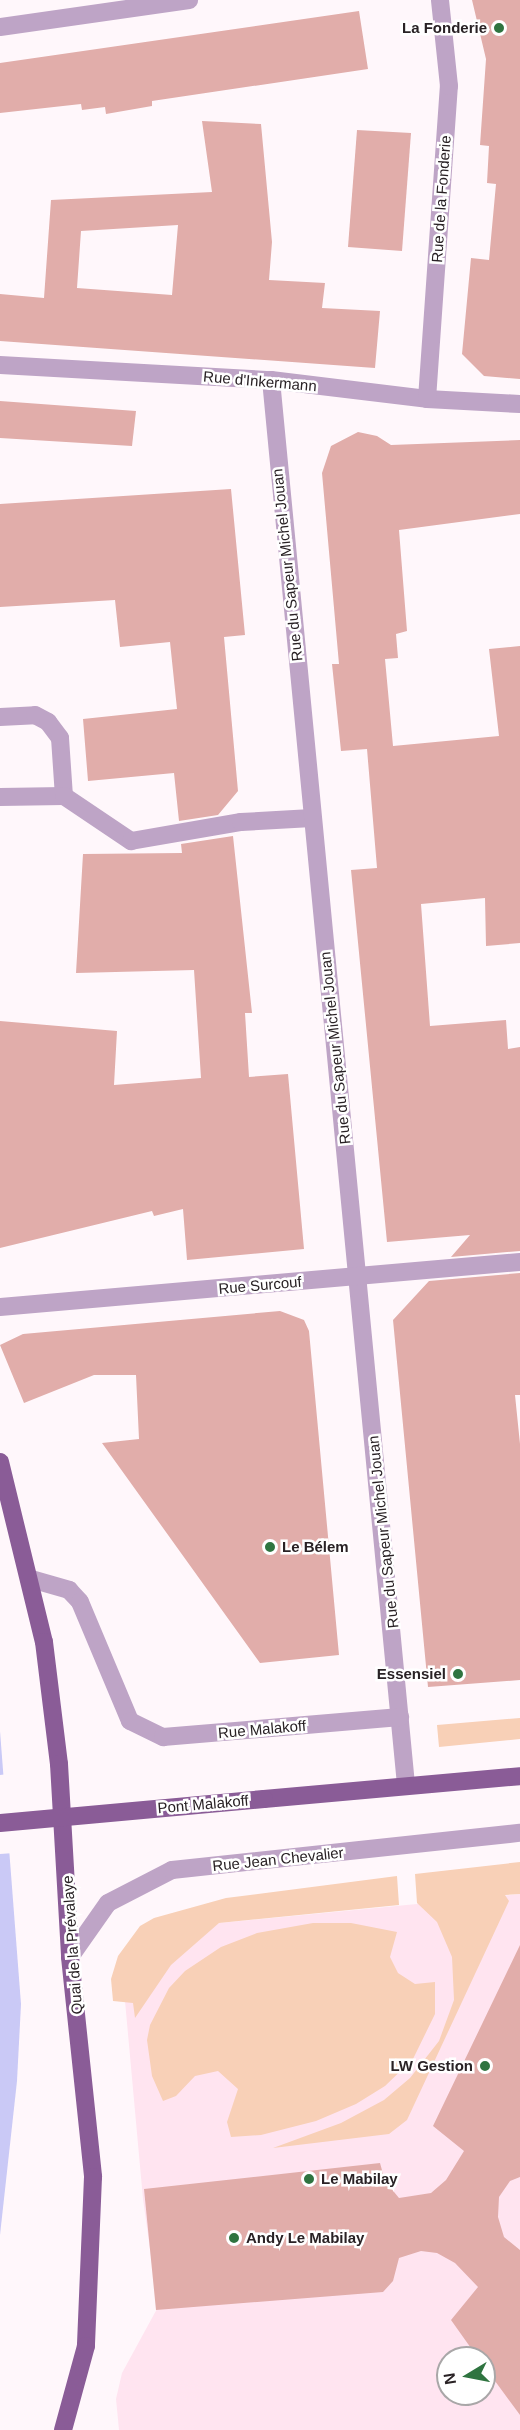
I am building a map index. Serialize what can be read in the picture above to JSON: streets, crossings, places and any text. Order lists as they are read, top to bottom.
{
  "streets": {
    "main road": ["Pont Malakoff", "Quai de la Prévalaye"],
    "street": [
      "Rue de la Fonderie",
      "Rue d'Inkermann",
      "Rue du Sapeur Michel Jouan",
      "Rue Surcouf",
      "Rue Malakoff",
      "Rue Jean Chevalier"
    ]
  },
  "crossings": [
    ["Rue de la Fonderie", "Rue d'Inkermann"],
    ["Rue d'Inkermann", "Rue du Sapeur Michel Jouan"],
    ["Rue du Sapeur Michel Jouan", "Rue Surcouf"],
    ["Rue du Sapeur Michel Jouan", "Rue Malakoff"],
    ["Rue Malakoff", "Quai de la Prévalaye"],
    ["Rue Jean Chevalier", "Quai de la Prévalaye"]
  ],
  "places": [
    "La Fonderie",
    "Le Bélem",
    "Essensiel",
    "LW Gestion",
    "Le Mabilay",
    "Andy Le Mabilay"
  ],
  "north": "left"
}
